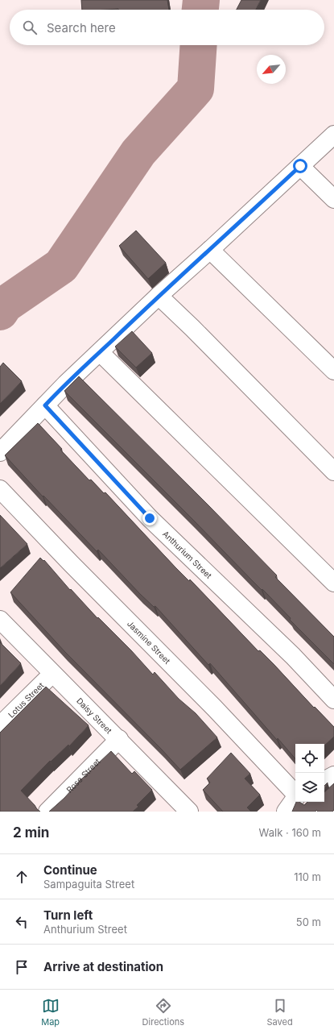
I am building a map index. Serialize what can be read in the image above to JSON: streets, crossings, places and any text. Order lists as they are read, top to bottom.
{
  "streets": {
    "street": [
      "Anthurium Street",
      "Jasmine Street",
      "Lotus Street",
      "Daisy Street",
      "Rose Street"
    ]
  },
  "crossings": [
    ["Lotus Street", "Daisy Street"],
    ["Daisy Street", "Rose Street"]
  ],
  "north": "bottom left",
  "page": {
    "search": "Search here",
    "heading": ["2 min", "Walk · 160 m"],
    "list": [
      ["Continue", "Sampaguita Street", "110 m"],
      ["Turn left", "Anthurium Street", "50 m"],
      "Arrive at destination"
    ],
    "nav": ["Map", "Directions", "Saved"]
  }
}
